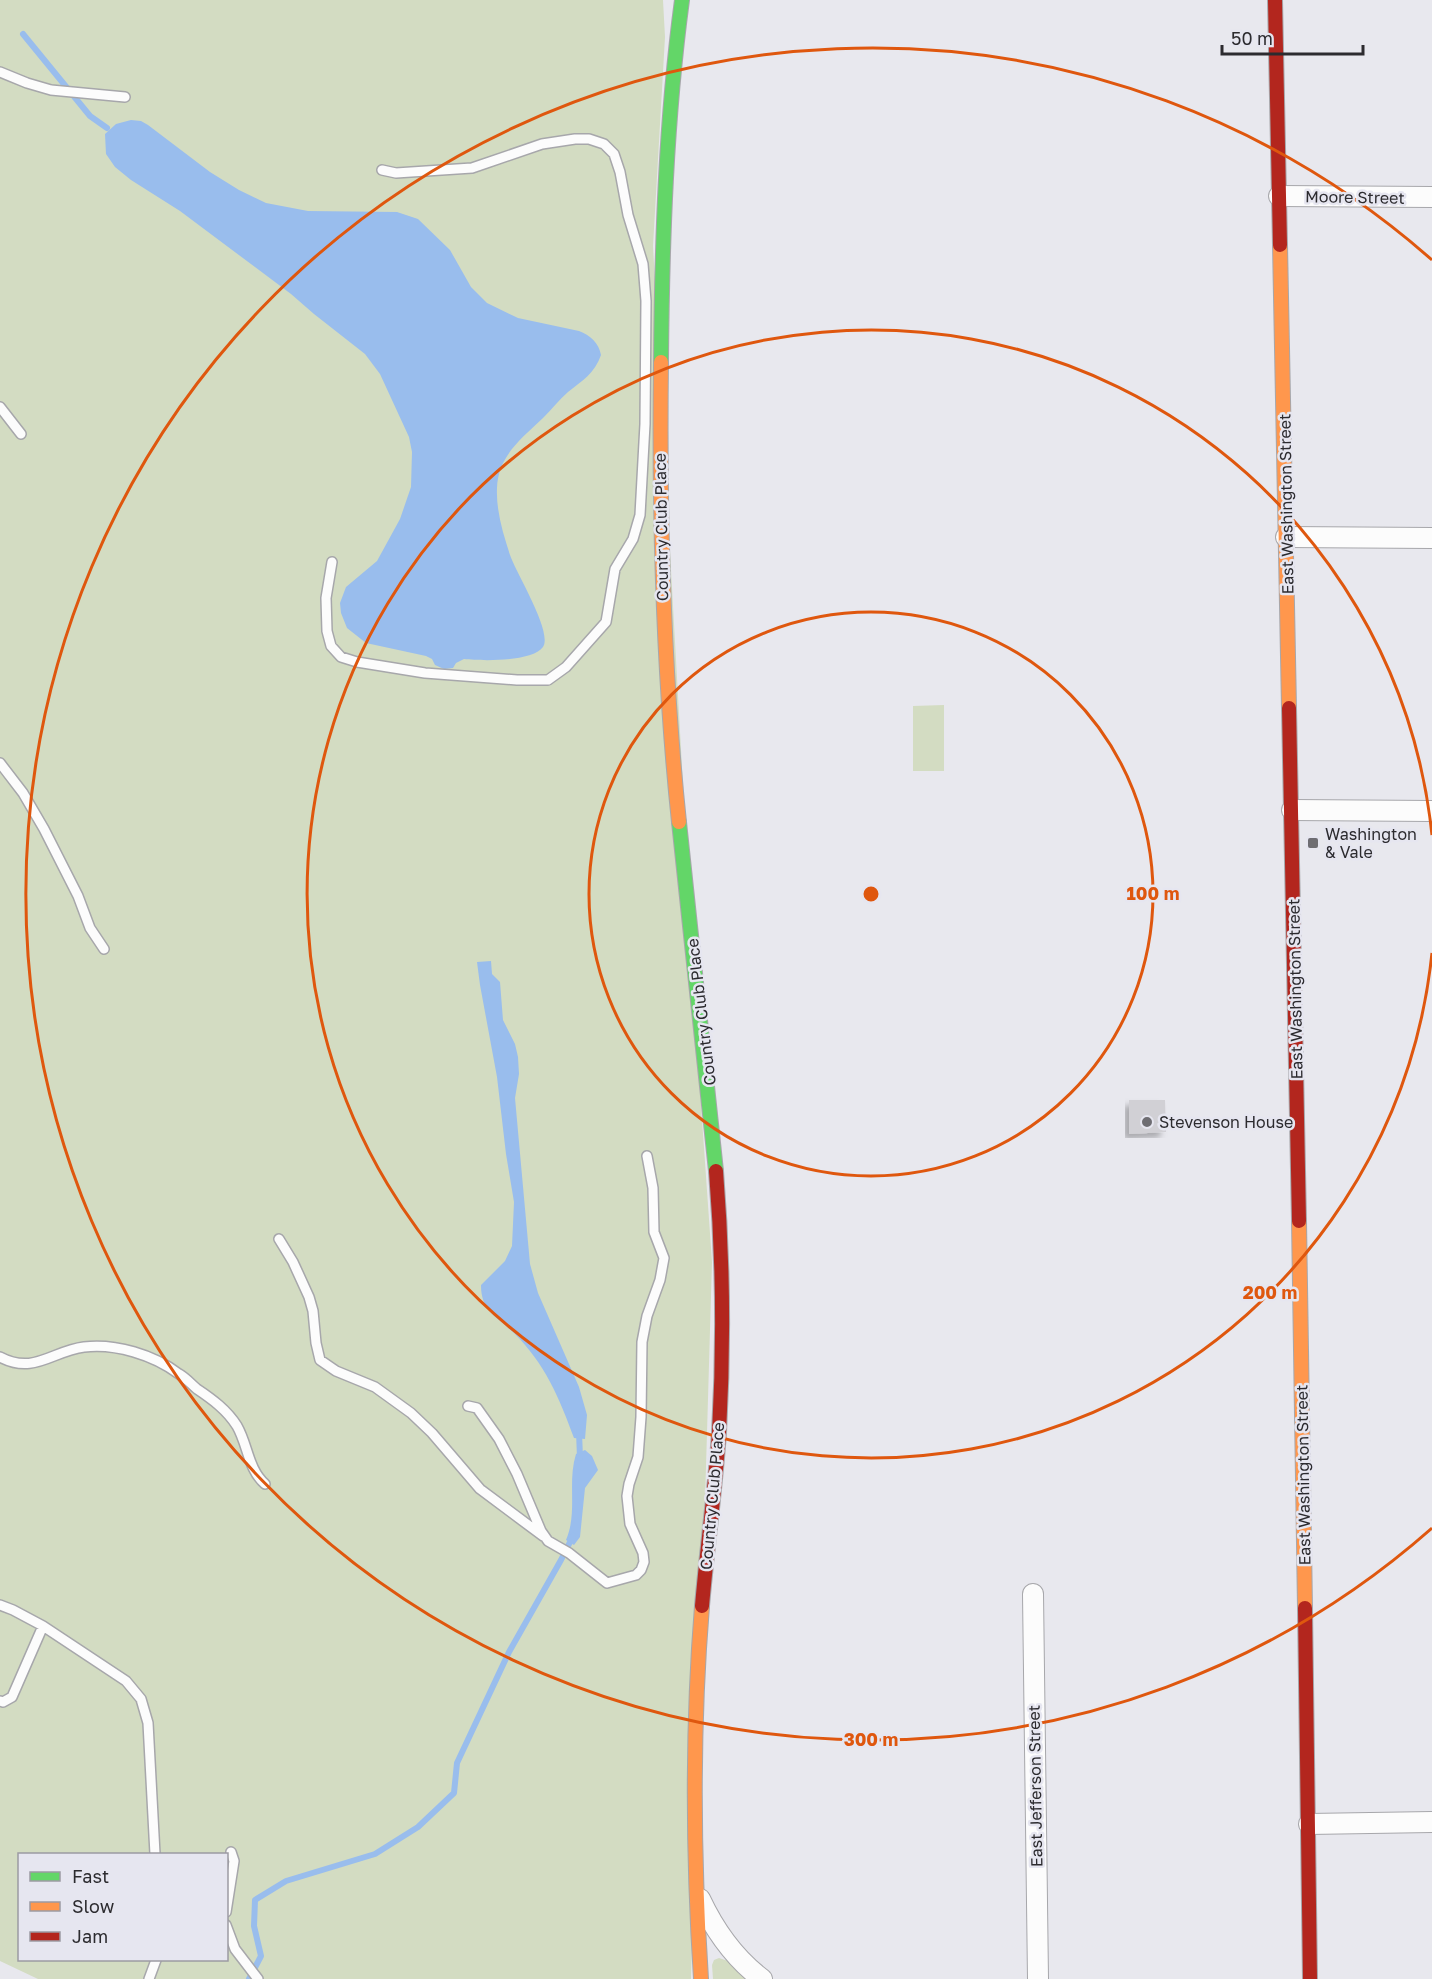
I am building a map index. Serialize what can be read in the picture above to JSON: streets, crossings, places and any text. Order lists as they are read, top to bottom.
{
  "streets": {
    "street": [
      "Moore Street",
      "East Washington Street",
      "Country Club Place",
      "East Jefferson Street"
    ]
  },
  "crossings": [
    ["Moore Street", "East Washington Street"]
  ],
  "places": {
    "transit": ["Washington & Vale"],
    "other": ["Stevenson House"]
  },
  "legend": ["Fast", "Slow", "Jam"],
  "scale_bar": "50 m",
  "rings": ["100 m", "200 m", "300 m"]
}
